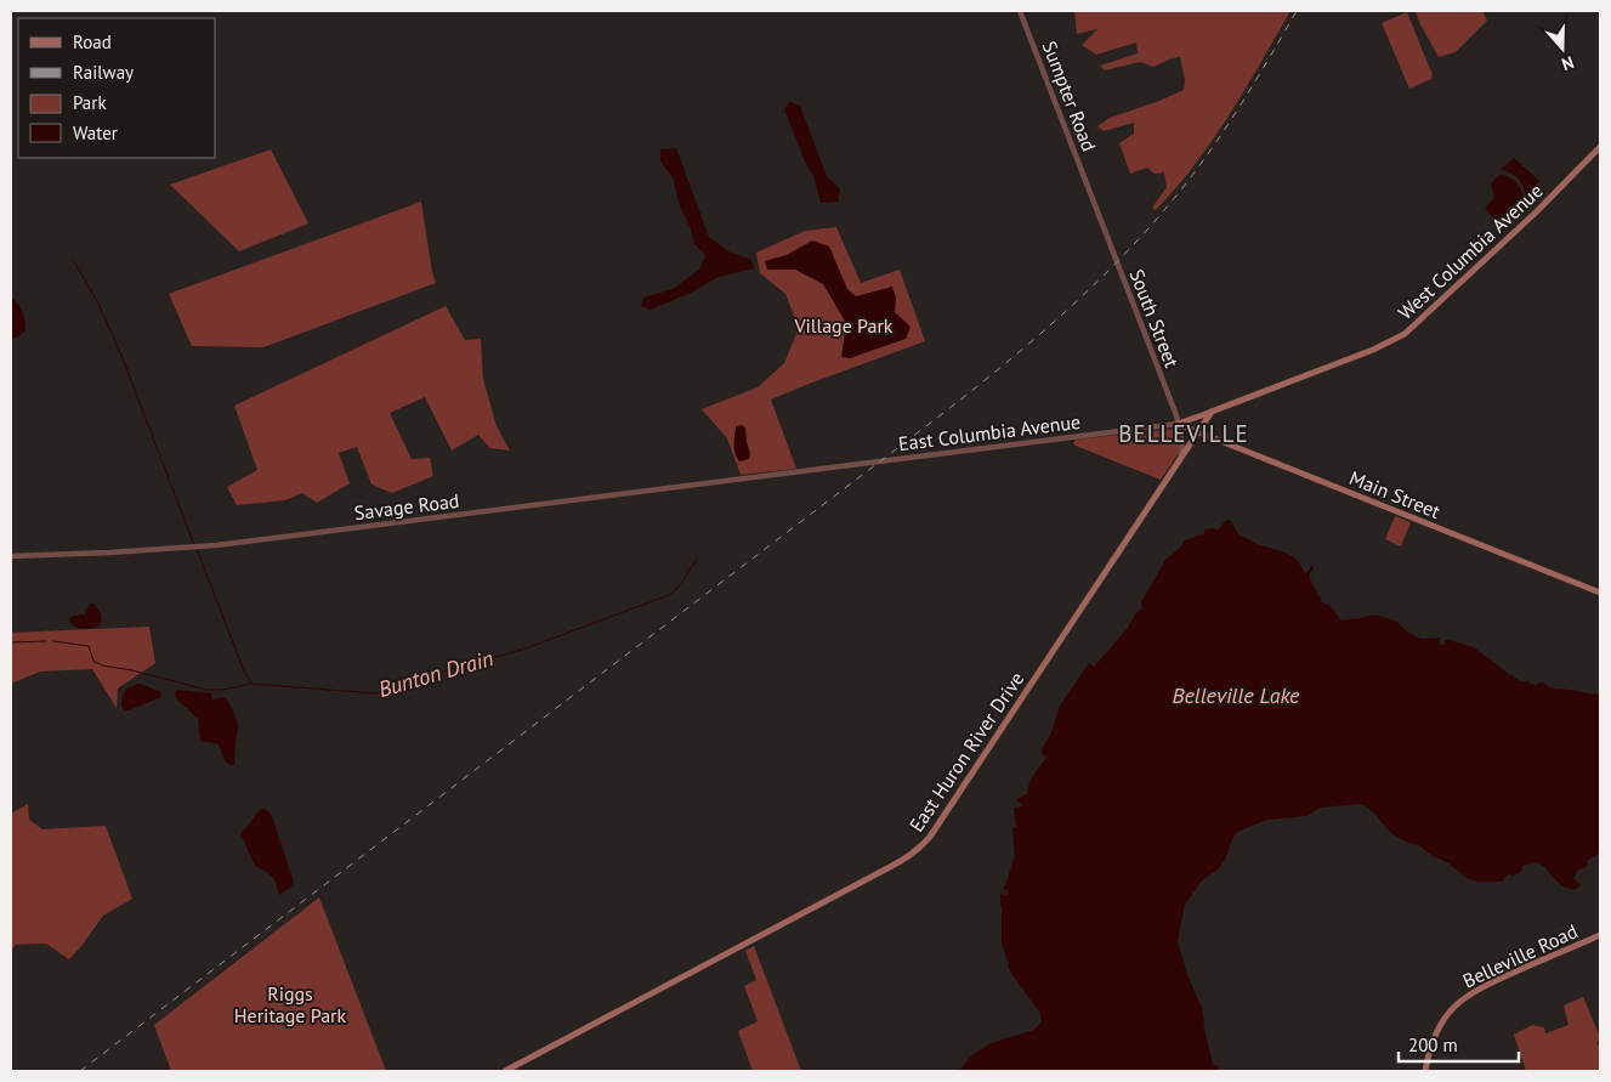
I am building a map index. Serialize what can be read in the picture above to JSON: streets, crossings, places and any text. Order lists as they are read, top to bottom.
{
  "streets": {
    "main road": [
      "West Columbia Avenue",
      "Main Street",
      "East Huron River Drive",
      "Belleville Road"
    ],
    "street": [
      "Sumpter Road",
      "South Street",
      "East Columbia Avenue",
      "Savage Road"
    ]
  },
  "crossings": [
    ["Sumpter Road", "South Street"],
    ["West Columbia Avenue", "South Street"],
    ["West Columbia Avenue", "East Columbia Avenue"],
    ["West Columbia Avenue", "Main Street"],
    ["West Columbia Avenue", "East Huron River Drive"],
    ["South Street", "East Columbia Avenue"],
    ["South Street", "Main Street"],
    ["South Street", "East Huron River Drive"],
    ["East Columbia Avenue", "Main Street"],
    ["East Columbia Avenue", "Savage Road"],
    ["Main Street", "East Huron River Drive"]
  ],
  "districts": ["BELLEVILLE"],
  "water": ["Bunton Drain", "Belleville Lake"],
  "parks": ["Village Park", "Riggs Heritage Park"],
  "legend": [
    "Road",
    "Railway",
    "Park",
    "Water"
  ],
  "scale_bar": "200 m",
  "north": "bottom"
}
